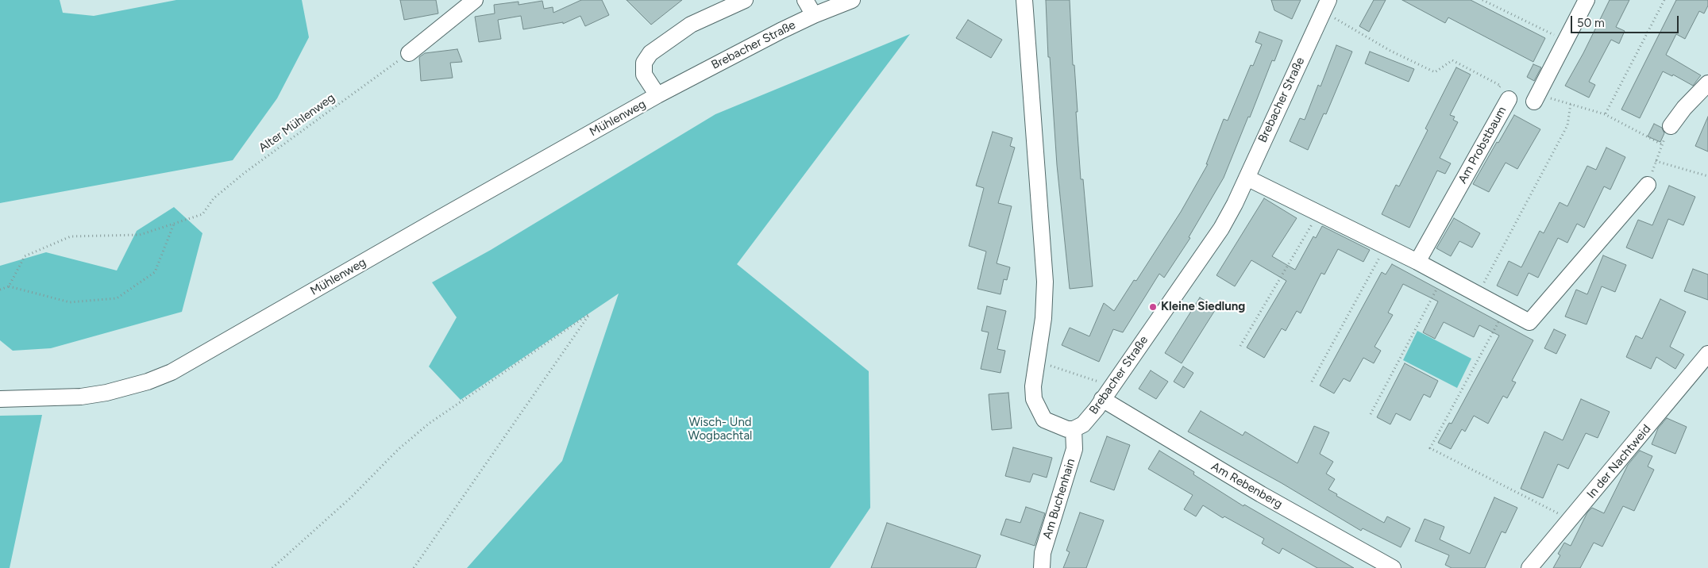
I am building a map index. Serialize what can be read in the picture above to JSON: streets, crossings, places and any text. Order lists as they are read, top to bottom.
{
  "streets": {
    "street": [
      "Brebacher Straße",
      "Mühlenweg",
      "Am Probstbaum",
      "In der Nachtweid",
      "Am Rebenberg",
      "Am Buchenhain"
    ],
    "path": ["Alter Mühlenweg"]
  },
  "crossings": [
    ["Brebacher Straße", "Mühlenweg"],
    ["Brebacher Straße", "Am Probstbaum"],
    ["Brebacher Straße", "Am Rebenberg"],
    ["Brebacher Straße", "Am Buchenhain"]
  ],
  "parks": ["Wisch- Und Wogbachtal"],
  "places": ["Kleine Siedlung"],
  "scale_bar": "50 m"
}
